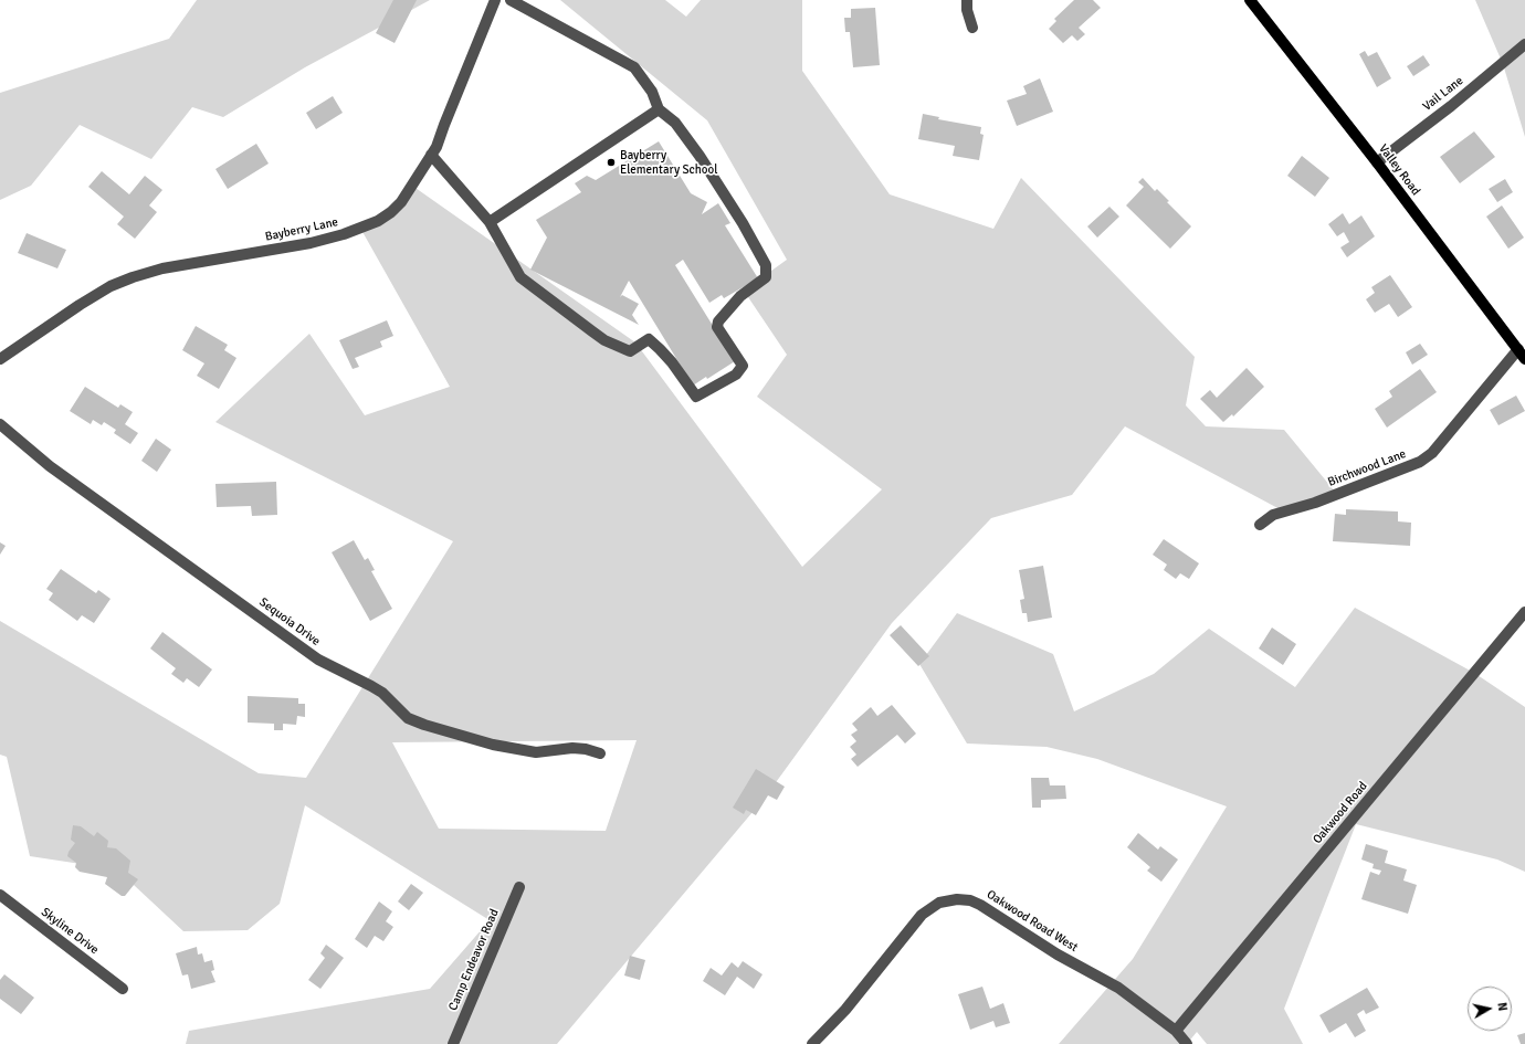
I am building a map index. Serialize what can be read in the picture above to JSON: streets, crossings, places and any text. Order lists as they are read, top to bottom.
{
  "streets": {
    "main road": ["Valley Road"],
    "street": [
      "Vail Lane",
      "Bayberry Lane",
      "Birchwood Lane",
      "Sequoia Drive",
      "Oakwood Road",
      "Oakwood Road West",
      "Skyline Drive",
      "Camp Endeavor Road"
    ]
  },
  "crossings": [
    ["Vail Lane", "Valley Road"],
    ["Valley Road", "Birchwood Lane"],
    ["Oakwood Road", "Oakwood Road West"]
  ],
  "places": ["Bayberry Elementary School"],
  "north": "right"
}
